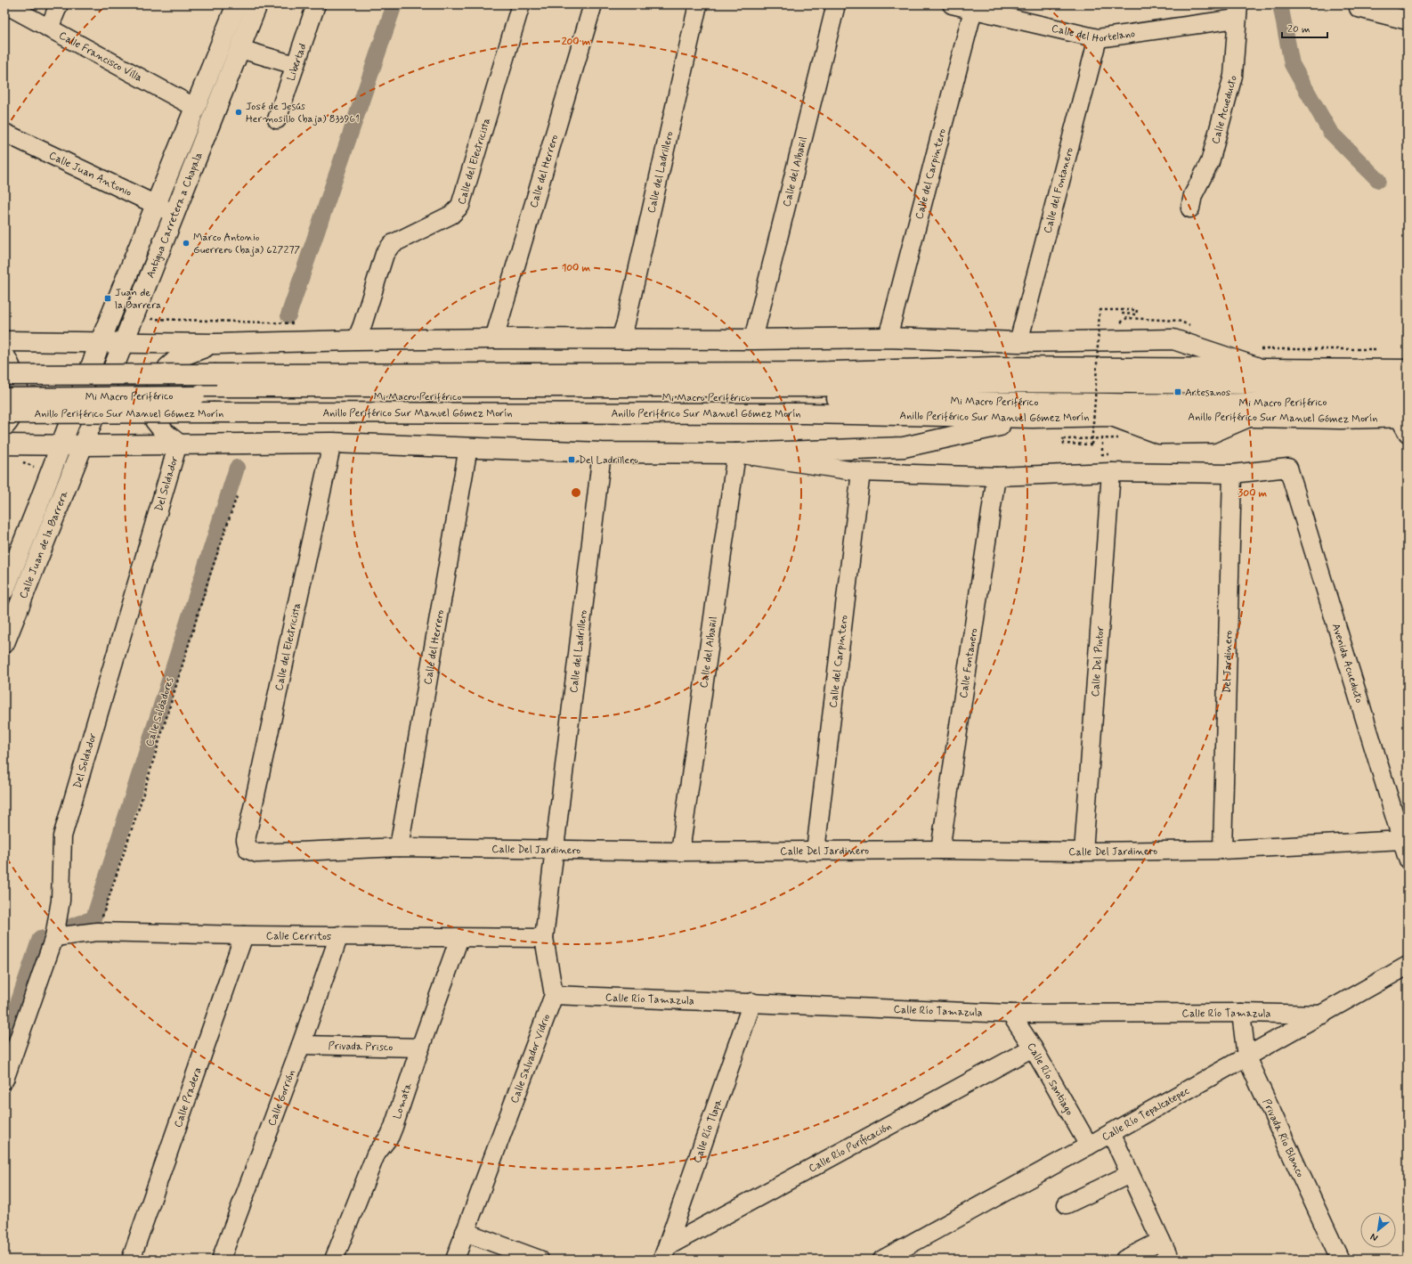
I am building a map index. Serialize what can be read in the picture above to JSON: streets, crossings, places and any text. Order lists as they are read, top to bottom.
{
  "streets": {
    "main road": ["Antigua Carretera a Chapala", "Anillo Periférico Sur Manuel Gómez Morín", "Calle Juan de la Barrera"],
    "street": [
      "Calle del Hortelano",
      "Calle Francisco Villa",
      "Libertad",
      "Calle Acueducto",
      "Calle del Electricista",
      "Calle del Herrero",
      "Calle del Ladrillero",
      "Calle del Albañil",
      "Calle Juan Antonio",
      "Calle del Carpintero",
      "Calle del Fontanero",
      "Mi Macro Periférico",
      "Del Soldador",
      "Calle Del Pintor",
      "Del Jardinero",
      "Avenida Acueducto",
      "Calle Fontanero",
      "Calle Del Jardinero",
      "Calle Cerritos",
      "Calle Río Tamazula",
      "Privada Prisco",
      "Calle Salvador Vidrio",
      "Calle Río Santiago",
      "Calle Pradera",
      "Calle Gorrión",
      "Lomata",
      "Calle Río Tepalcatepec",
      "Calle Río Tlapa",
      "Privada Río Blanco",
      "Calle Río Purificación"
    ],
    "path": ["Calle Soldadores"]
  },
  "crossings": [
    ["Calle del Hortelano", "Calle Acueducto"],
    ["Calle del Hortelano", "Calle del Carpintero"],
    ["Calle del Hortelano", "Calle del Fontanero"],
    ["Calle Francisco Villa", "Antigua Carretera a Chapala"],
    ["Calle del Electricista", "Calle Del Jardinero"],
    ["Calle del Herrero", "Calle Del Jardinero"],
    ["Calle del Ladrillero", "Calle Del Jardinero"],
    ["Calle del Albañil", "Calle Del Jardinero"],
    ["Calle Juan Antonio", "Antigua Carretera a Chapala"],
    ["Calle del Carpintero", "Calle Del Jardinero"],
    ["Antigua Carretera a Chapala", "Calle Juan de la Barrera"],
    ["Mi Macro Periférico", "Anillo Periférico Sur Manuel Gómez Morín"],
    ["Del Soldador", "Calle Cerritos"],
    ["Calle Del Pintor", "Calle Del Jardinero"],
    ["Del Jardinero", "Avenida Acueducto"],
    ["Del Jardinero", "Calle Del Jardinero"],
    ["Avenida Acueducto", "Calle Del Jardinero"],
    ["Calle Fontanero", "Calle Del Jardinero"],
    ["Calle Soldadores", "Calle Cerritos"],
    ["Calle Cerritos", "Calle Pradera"],
    ["Calle Cerritos", "Calle Gorrión"],
    ["Calle Cerritos", "Lomata"],
    ["Calle Río Tamazula", "Calle Salvador Vidrio"],
    ["Calle Río Tamazula", "Calle Río Santiago"],
    ["Calle Río Tamazula", "Calle Río Tepalcatepec"],
    ["Calle Río Tamazula", "Calle Río Tlapa"],
    ["Calle Río Tamazula", "Privada Río Blanco"],
    ["Privada Prisco", "Calle Gorrión"],
    ["Privada Prisco", "Lomata"],
    ["Calle Río Santiago", "Calle Río Tepalcatepec"],
    ["Calle Río Santiago", "Calle Río Purificación"],
    ["Calle Río Tepalcatepec", "Privada Río Blanco"],
    ["Calle Río Tlapa", "Calle Río Purificación"]
  ],
  "places": {
    "other": ["José de Jesús Hermosillo (baja) 833961", "Marco Antonio Guerrero (baja) 627277"],
    "transit": ["Juan de la Barrera", "Artesanos", "Del Ladrillero"]
  },
  "scale_bar": "20 m",
  "north": "bottom left",
  "rings": ["200 m", "100 m", "300 m"]
}
